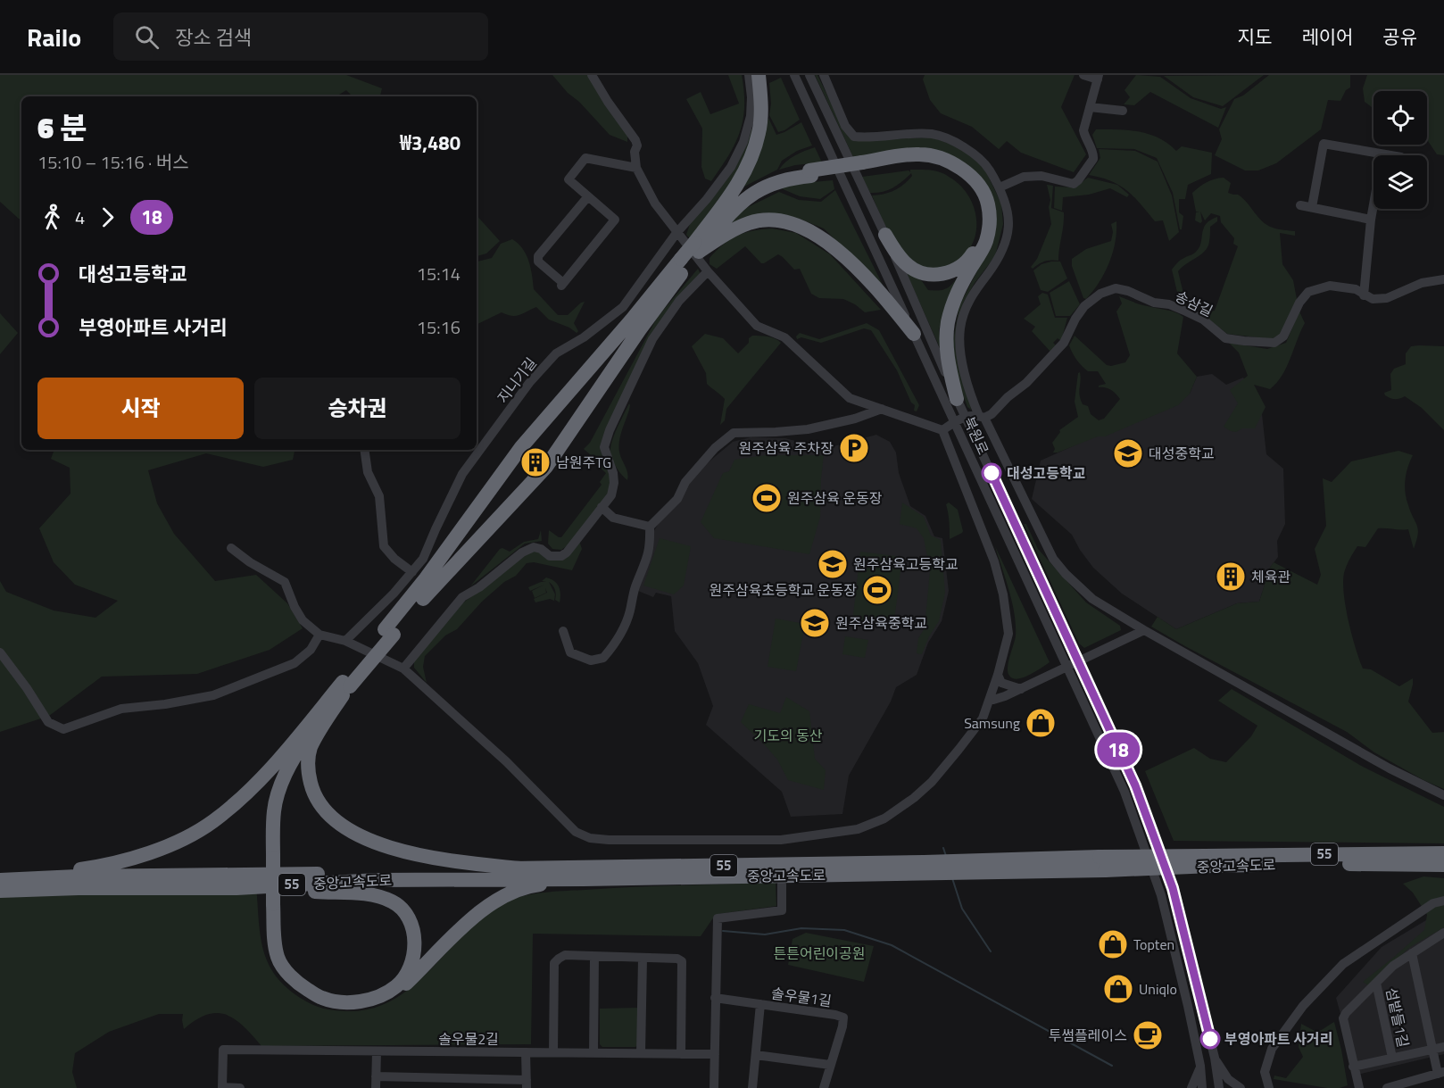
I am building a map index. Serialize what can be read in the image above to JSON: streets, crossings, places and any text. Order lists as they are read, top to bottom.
{
  "streets": {
    "highway": ["55", "중앙고속도로"],
    "street": [
      "송삼길",
      "지니기길",
      "북원로",
      "솔우물1길",
      "섬밭들1길",
      "솔우물2길"
    ]
  },
  "parks": ["기도의 동산", "튼튼어린이공원"],
  "places": {
    "parking": ["원주삼육 주차장"],
    "school or university": ["대성중학교", "원주삼육고등학교", "원주삼육중학교"],
    "building": ["남원주TG", "체육관"],
    "other": ["대성고등학교", "부영아파트 사거리"],
    "sports": ["원주삼육 운동장", "원주삼육초등학교 운동장"],
    "shop": ["Samsung", "Topten", "Uniqlo"],
    "cafe": ["투썸플레이스"]
  },
  "lines": ["bus line 18"],
  "page": {
    "header": "Railo",
    "search": "장소 검색",
    "nav": ["지도", "레이어", "공유"],
    "on_map": "18",
    "heading": ["6 분", "15:10 – 15:16 · 버스", "₩3,480"],
    "legs": ["4", "18"],
    "list": [
      {
        "name": "대성고등학교",
        "value": "15:14"
      },
      {
        "name": "부영아파트 사거리",
        "value": "15:16"
      }
    ],
    "buttons": ["시작", "승차권"]
  }
}
